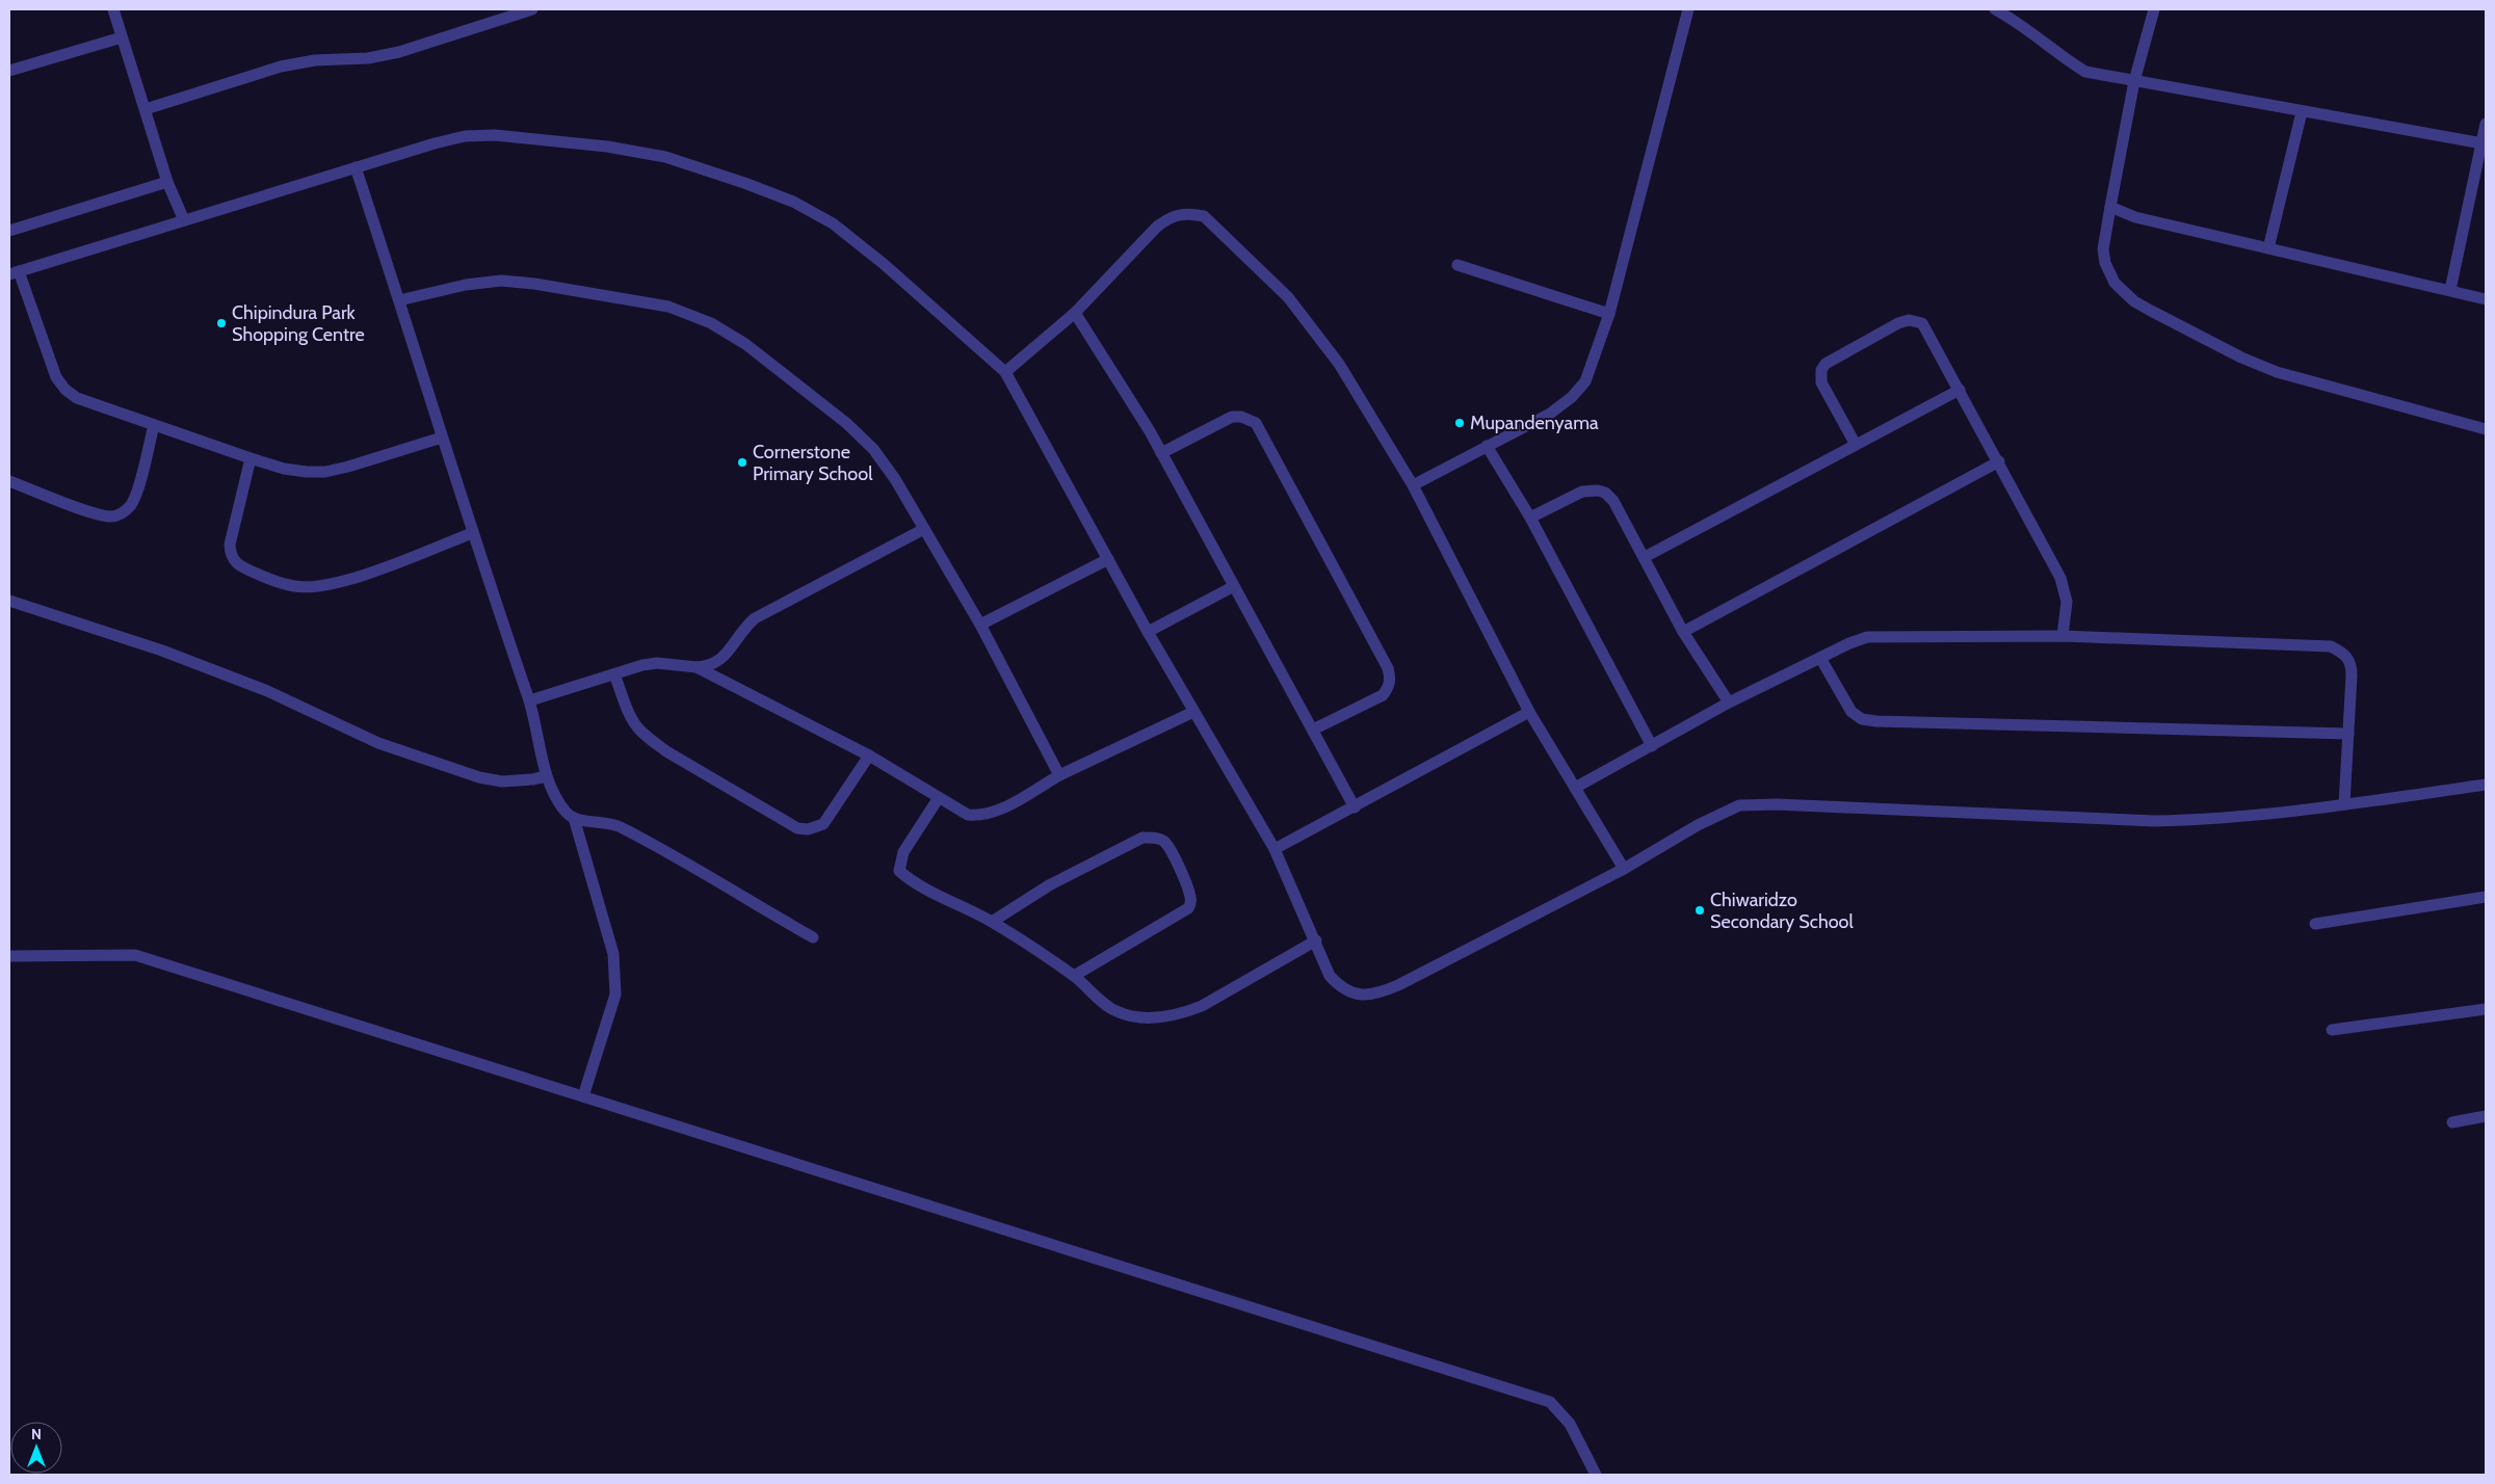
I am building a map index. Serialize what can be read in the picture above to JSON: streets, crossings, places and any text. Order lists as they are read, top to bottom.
{
  "places": [
    "Chipindura Park Shopping Centre",
    "Mupandenyama",
    "Cornerstone Primary School",
    "Chiwaridzo Secondary School"
  ],
  "north": "top"
}
